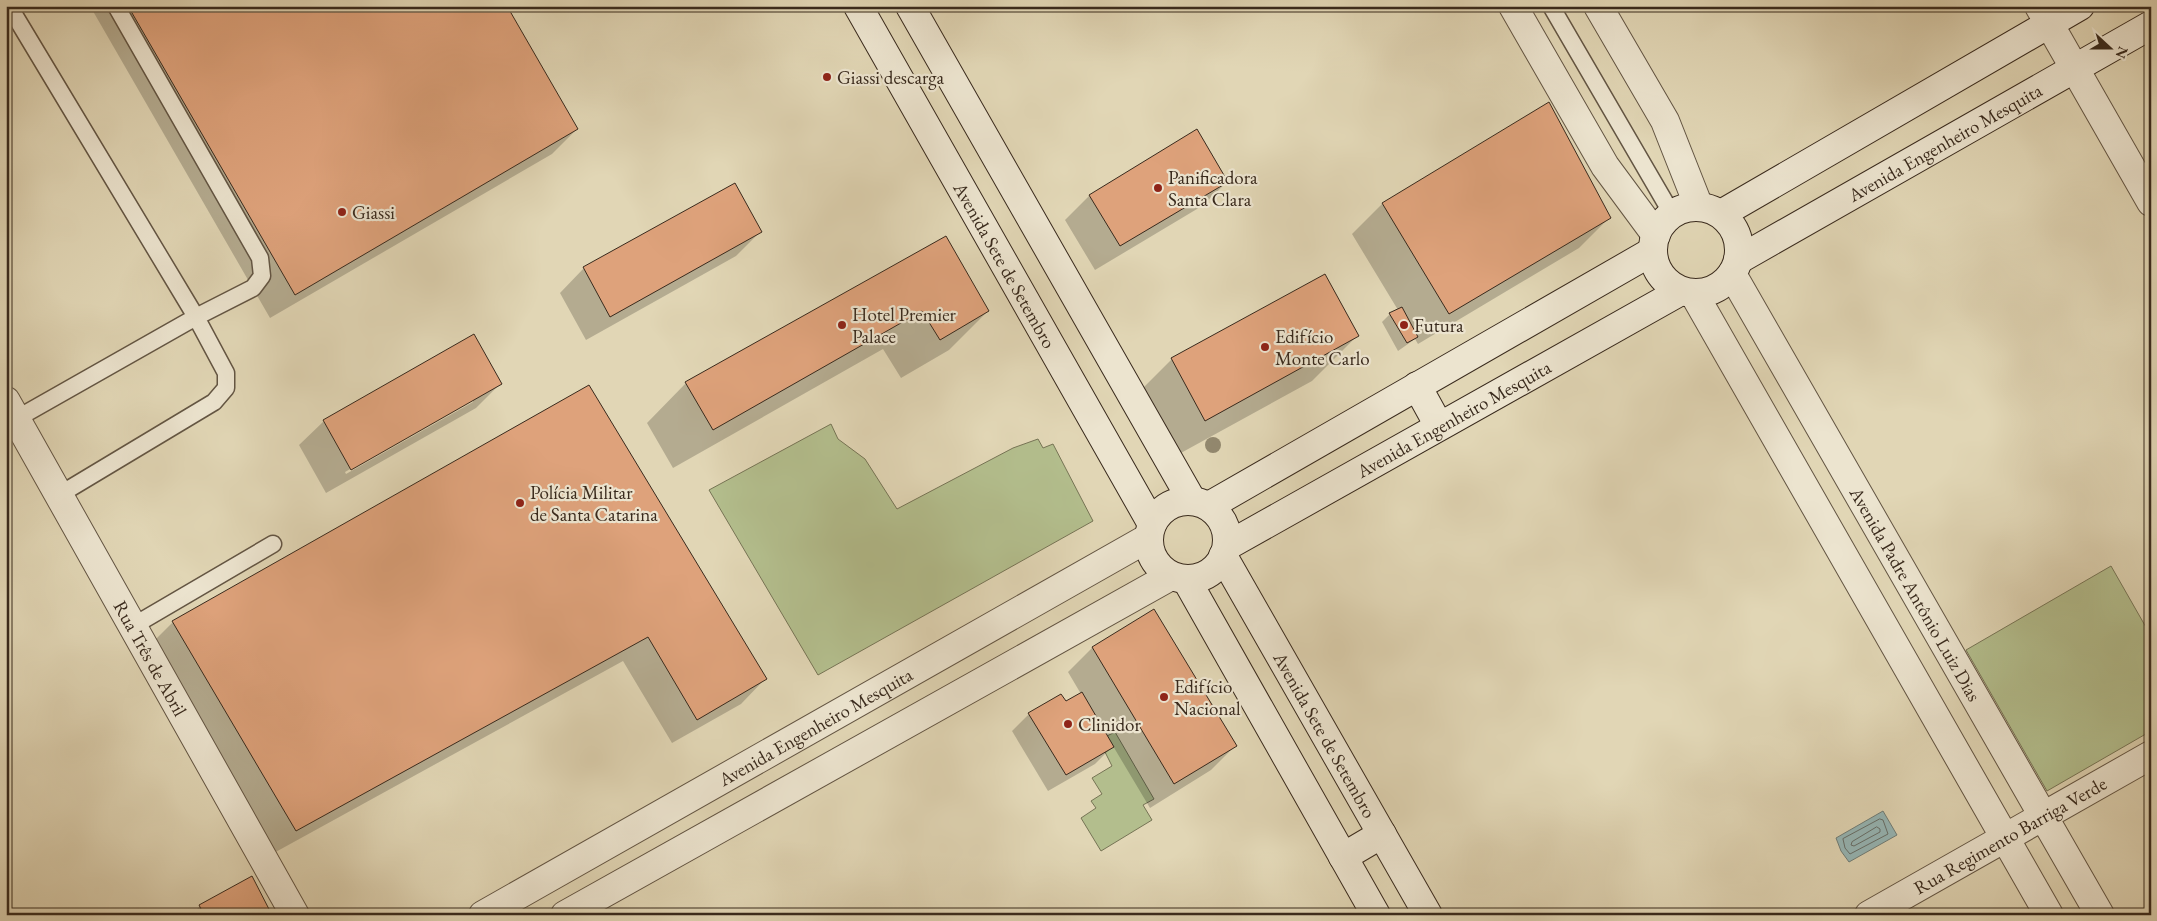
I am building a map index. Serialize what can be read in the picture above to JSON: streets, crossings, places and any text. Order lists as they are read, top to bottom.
{
  "streets": {
    "street": [
      "Avenida Engenheiro Mesquita",
      "Avenida Sete de Setembro",
      "Avenida Padre Antônio Luiz Dias",
      "Rua Três de Abril",
      "Rua Regimento Barriga Verde"
    ]
  },
  "crossings": [
    ["Avenida Engenheiro Mesquita", "Avenida Sete de Setembro"],
    ["Avenida Engenheiro Mesquita", "Avenida Padre Antônio Luiz Dias"],
    ["Avenida Padre Antônio Luiz Dias", "Rua Regimento Barriga Verde"]
  ],
  "places": [
    "Giassi descarga",
    "Panificadora Santa Clara",
    "Giassi",
    "Hotel Premier Palace",
    "Futura",
    "Edifício Monte Carlo",
    "Polícia Militar de Santa Catarina",
    "Edifício Nacional",
    "Clinidor"
  ],
  "north": "right"
}
